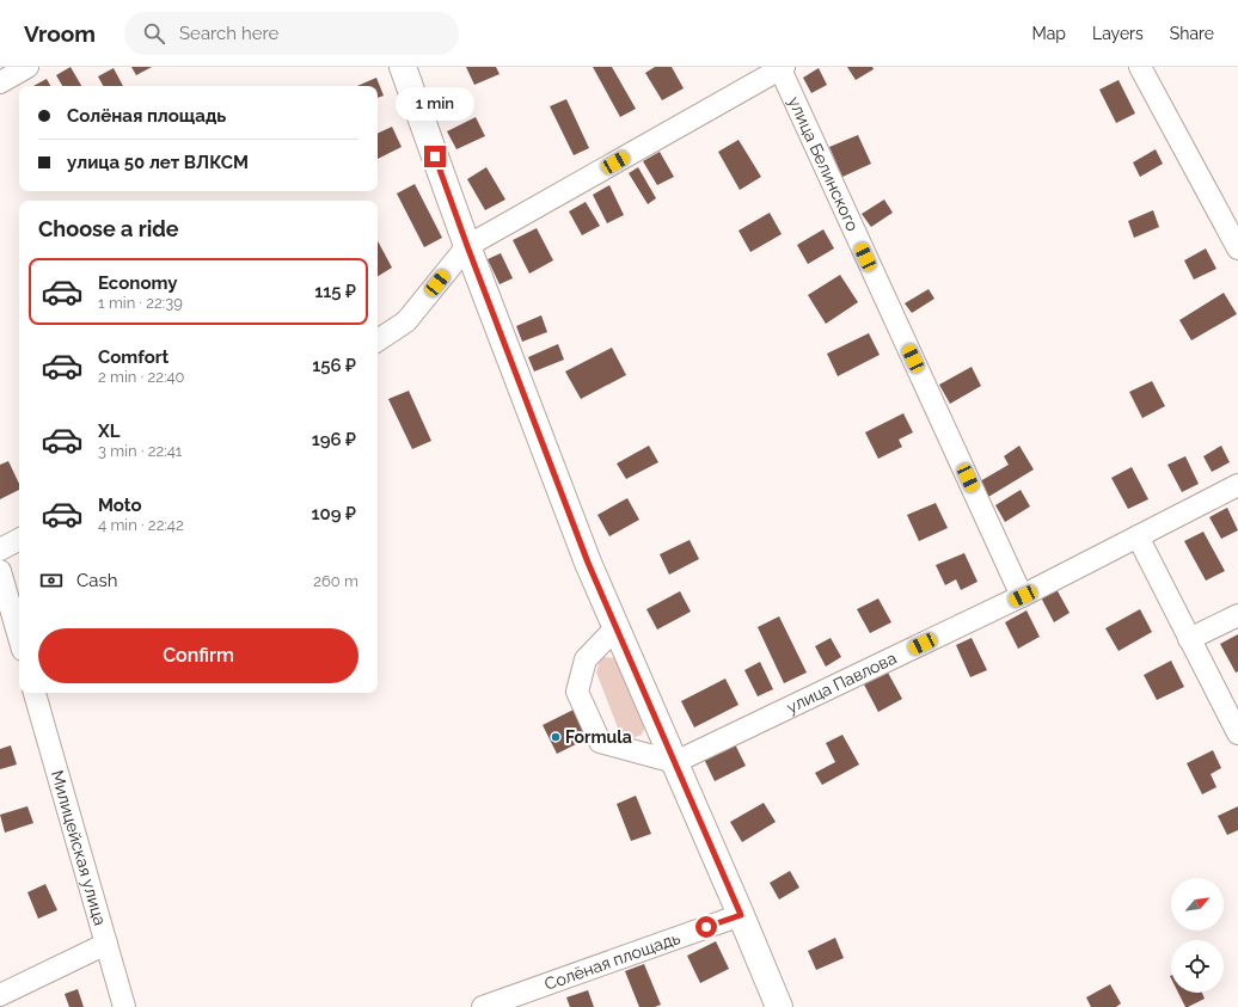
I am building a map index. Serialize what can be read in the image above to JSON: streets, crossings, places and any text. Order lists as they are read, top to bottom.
{
  "streets": {
    "street": [
      "улица Белинского",
      "улица Павлова",
      "Милицейская улица",
      "Солёная площадь"
    ]
  },
  "crossings": [
    ["улица Белинского", "улица Павлова"]
  ],
  "places": ["Formula"],
  "north": "top right",
  "page": {
    "header": "Vroom",
    "search": "Search here",
    "nav": ["Map", "Layers", "Share"],
    "banner": ["Солёная площадь", "улица 50 лет ВЛКСМ"],
    "bubble": "1 min",
    "heading": "Choose a ride",
    "list": [
      {
        "name": "Economy",
        "note": "1 min · 22:39",
        "value": "115 ₽"
      },
      {
        "name": "Comfort",
        "note": "2 min · 22:40",
        "value": "156 ₽"
      },
      {
        "name": "XL",
        "note": "3 min · 22:41",
        "value": "196 ₽"
      },
      {
        "name": "Moto",
        "note": "4 min · 22:42",
        "value": "109 ₽"
      }
    ],
    "pay": ["Cash", "260 m"],
    "buttons": "Confirm"
  }
}
